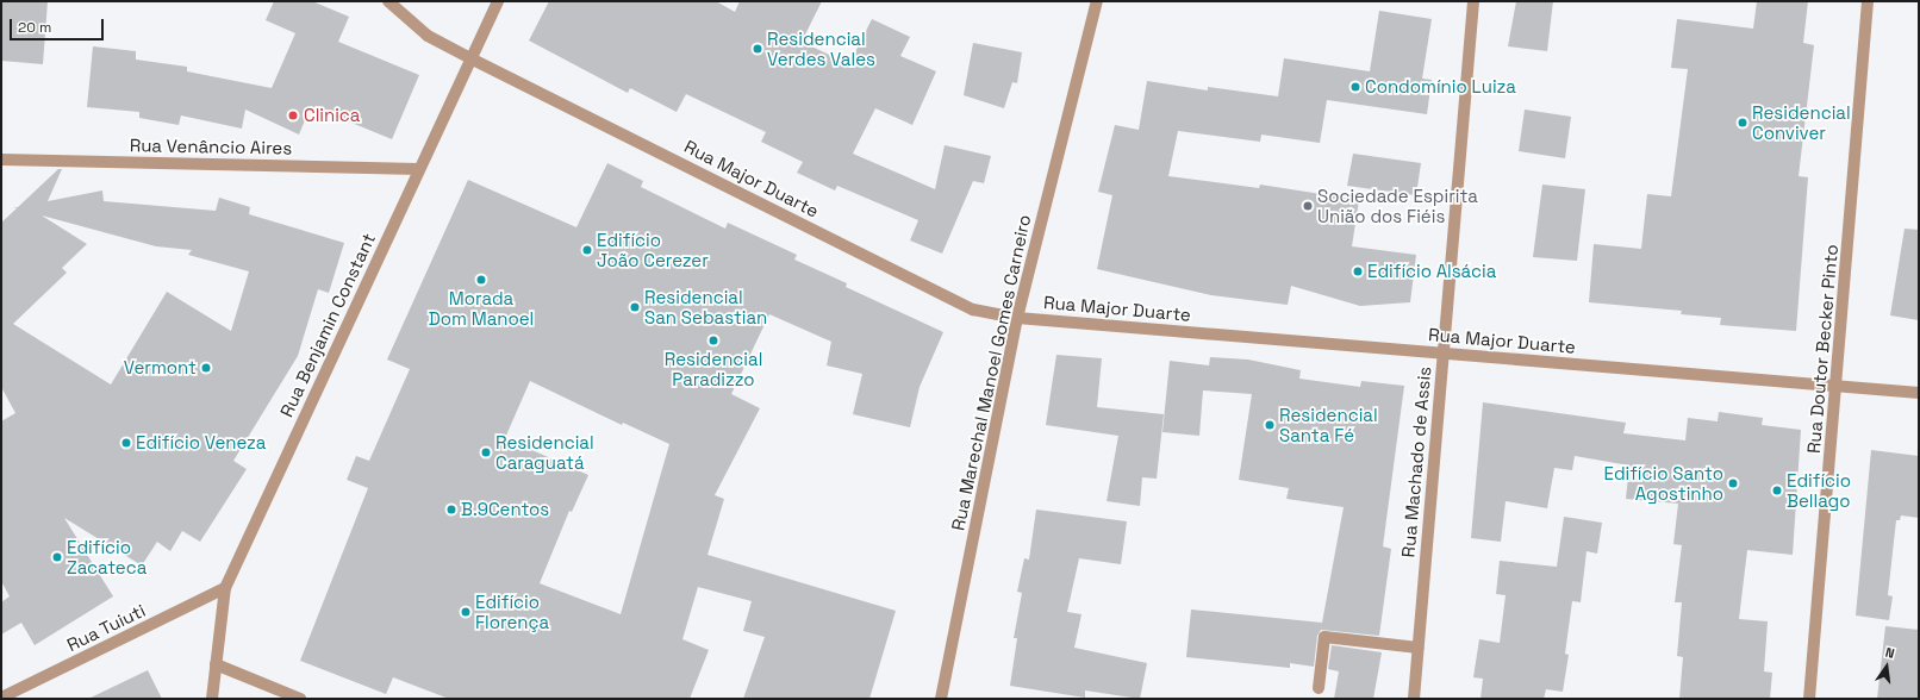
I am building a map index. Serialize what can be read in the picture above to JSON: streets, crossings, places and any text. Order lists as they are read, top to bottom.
{
  "streets": {
    "street": [
      "Rua Venâncio Aires",
      "Rua Major Duarte",
      "Rua Benjamin Constant",
      "Rua Doutor Becker Pinto",
      "Rua Marechal Manoel Gomes Carneiro",
      "Rua Machado de Assis",
      "Rua Tuiuti"
    ]
  },
  "crossings": [
    ["Rua Venâncio Aires", "Rua Benjamin Constant"],
    ["Rua Major Duarte", "Rua Benjamin Constant"],
    ["Rua Major Duarte", "Rua Doutor Becker Pinto"],
    ["Rua Major Duarte", "Rua Marechal Manoel Gomes Carneiro"],
    ["Rua Major Duarte", "Rua Machado de Assis"],
    ["Rua Benjamin Constant", "Rua Tuiuti"]
  ],
  "places": [
    "Residencial Verdes Vales",
    "Condomínio Luiza",
    "Clinica",
    "Residencial Conviver",
    "Sociedade Espirita União dos Fiéis",
    "Edifício João Cerezer",
    "Edifício Alsácia",
    "Morada Dom Manoel",
    "Residencial San Sebastian",
    "Residencial Paradizzo",
    "Vermont",
    "Residencial Santa Fé",
    "Edifício Veneza",
    "Residencial Caraguatá",
    "Edifício Santo Agostinho",
    "Edifício Bellago",
    "B.9Centos",
    "Edifício Zacateca",
    "Edifício Florença"
  ],
  "scale_bar": "20 m",
  "north": "top"
}
